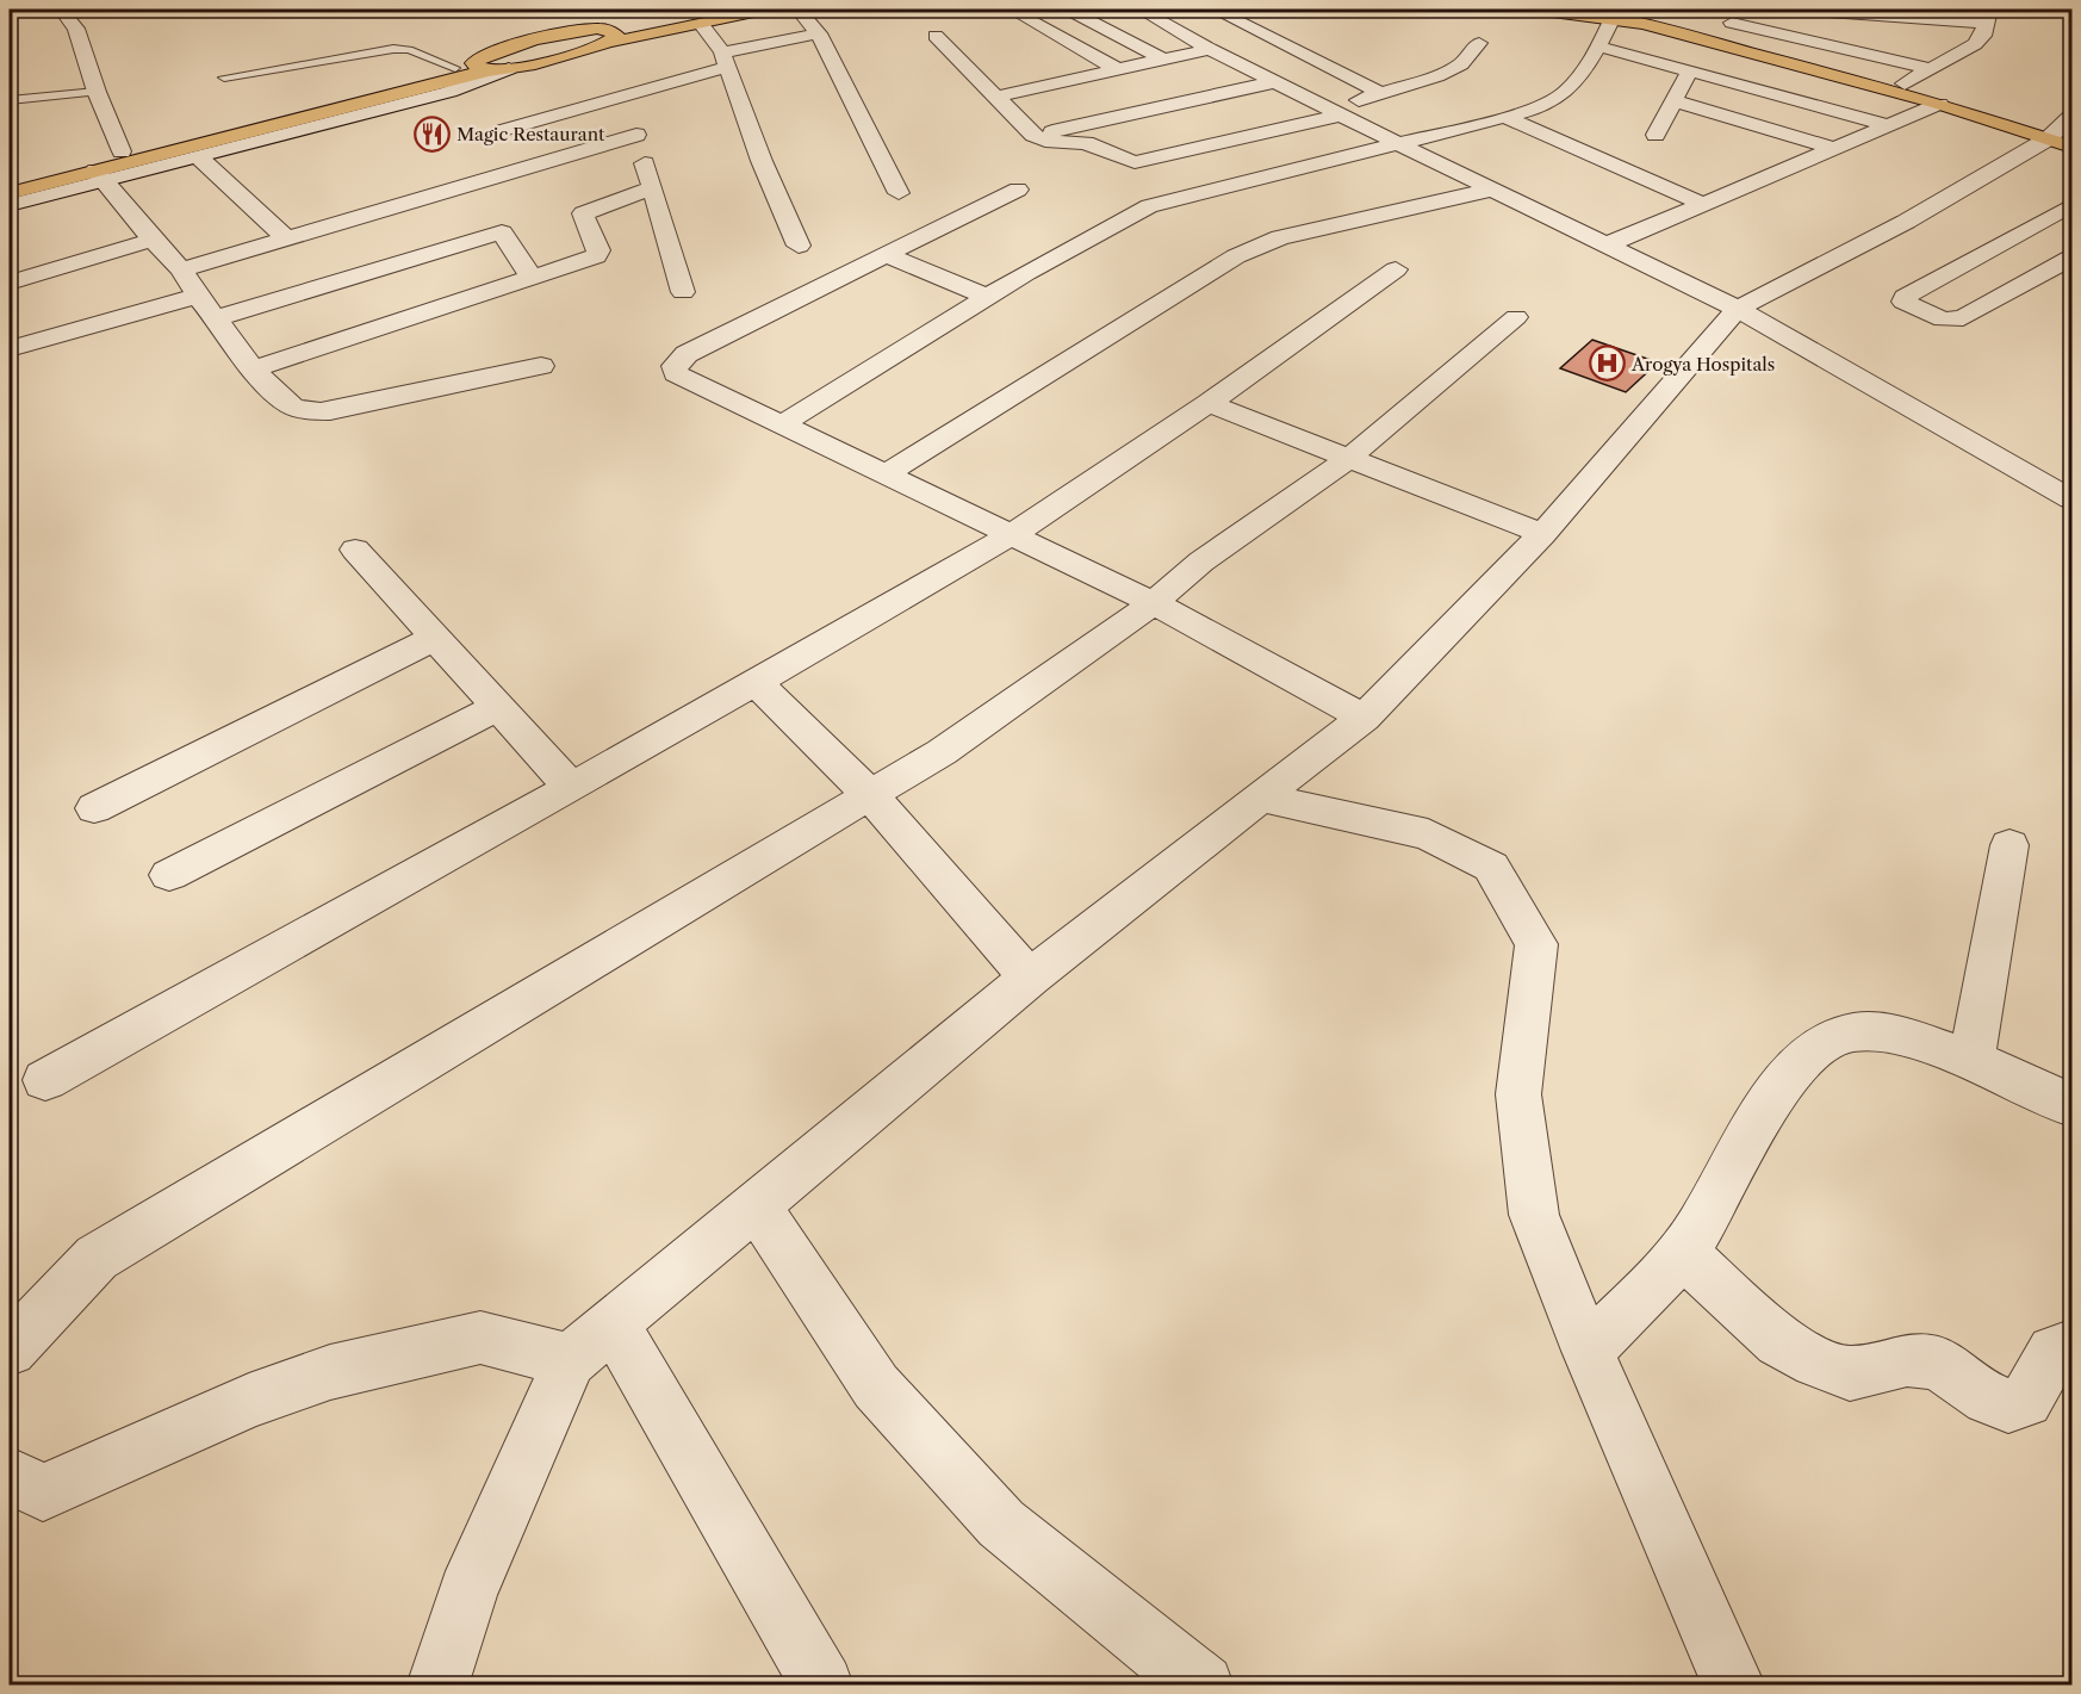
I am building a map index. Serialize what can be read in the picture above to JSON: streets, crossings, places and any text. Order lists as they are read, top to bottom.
{
  "places": {
    "restaurant": ["Magic Restaurant"],
    "hospital": ["Arogya Hospitals"]
  }
}
